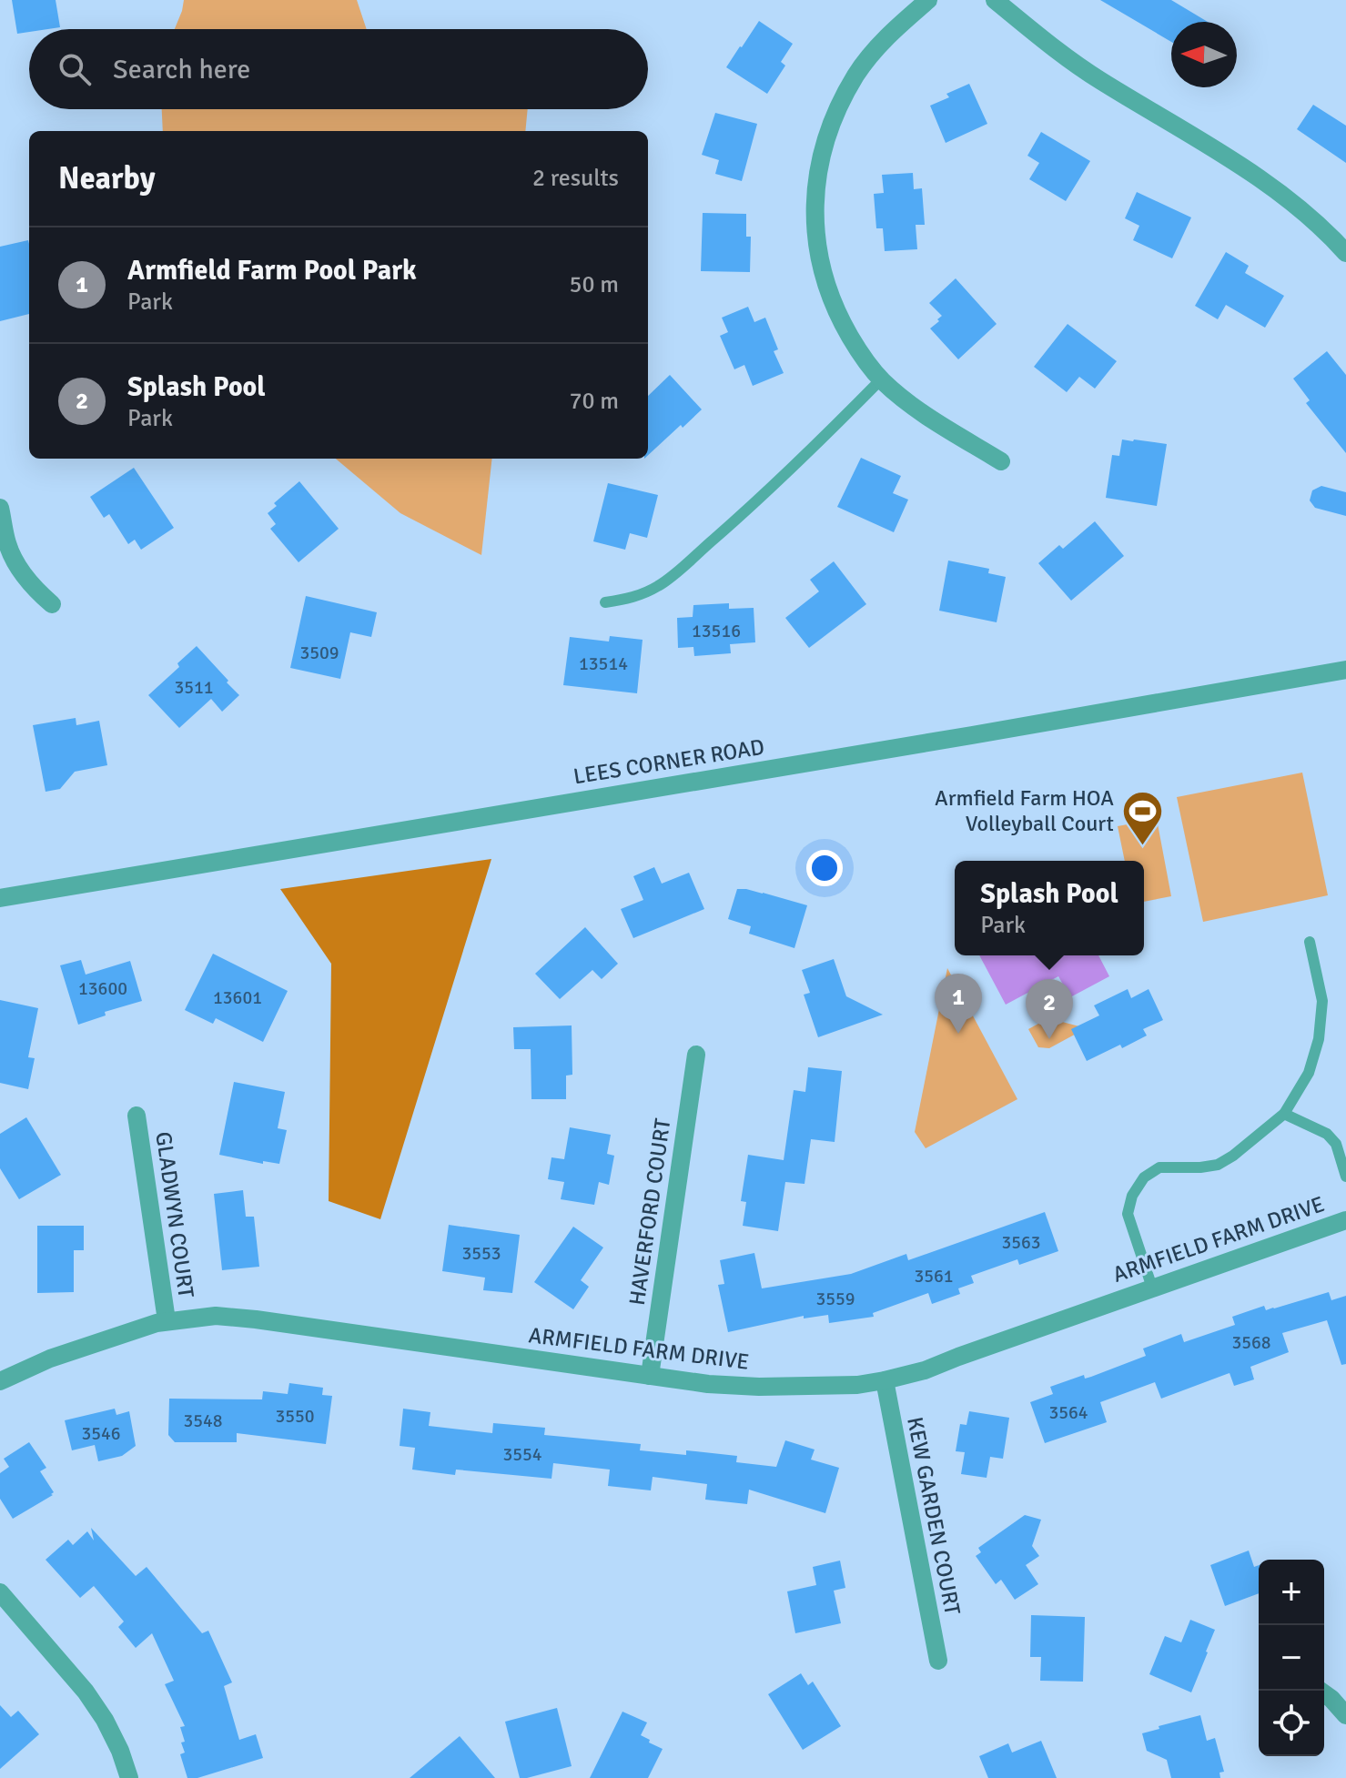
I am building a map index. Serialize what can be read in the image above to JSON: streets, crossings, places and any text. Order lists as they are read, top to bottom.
{
  "streets": {
    "street": [
      "LEES CORNER ROAD",
      "HAVERFORD COURT",
      "GLADWYN COURT",
      "ARMFIELD FARM DRIVE",
      "KEW GARDEN COURT"
    ]
  },
  "crossings": [
    ["HAVERFORD COURT", "ARMFIELD FARM DRIVE"],
    ["GLADWYN COURT", "ARMFIELD FARM DRIVE"],
    ["ARMFIELD FARM DRIVE", "KEW GARDEN COURT"]
  ],
  "places": {
    "sports": ["Armfield Farm HOA Volleyball Court"]
  },
  "house_numbers": [
    "13516",
    "3509",
    "13514",
    "3511",
    "13600",
    "13601",
    "3563",
    "3553",
    "3561",
    "3559",
    "3568",
    "3564",
    "3550",
    "3548",
    "3546",
    "3554"
  ],
  "north": "left",
  "page": {
    "search": "Search here",
    "heading": ["Nearby", "2 results"],
    "list": [
      {
        "mark": "1",
        "name": "Armfield Farm Pool Park",
        "note": "Park",
        "value": "50 m"
      },
      {
        "mark": "2",
        "name": "Splash Pool",
        "note": "Park",
        "value": "70 m"
      }
    ],
    "popup": ["Splash Pool", "Park"],
    "pins": ["1", "2"],
    "map_buttons": ["+", "−"]
  }
}
